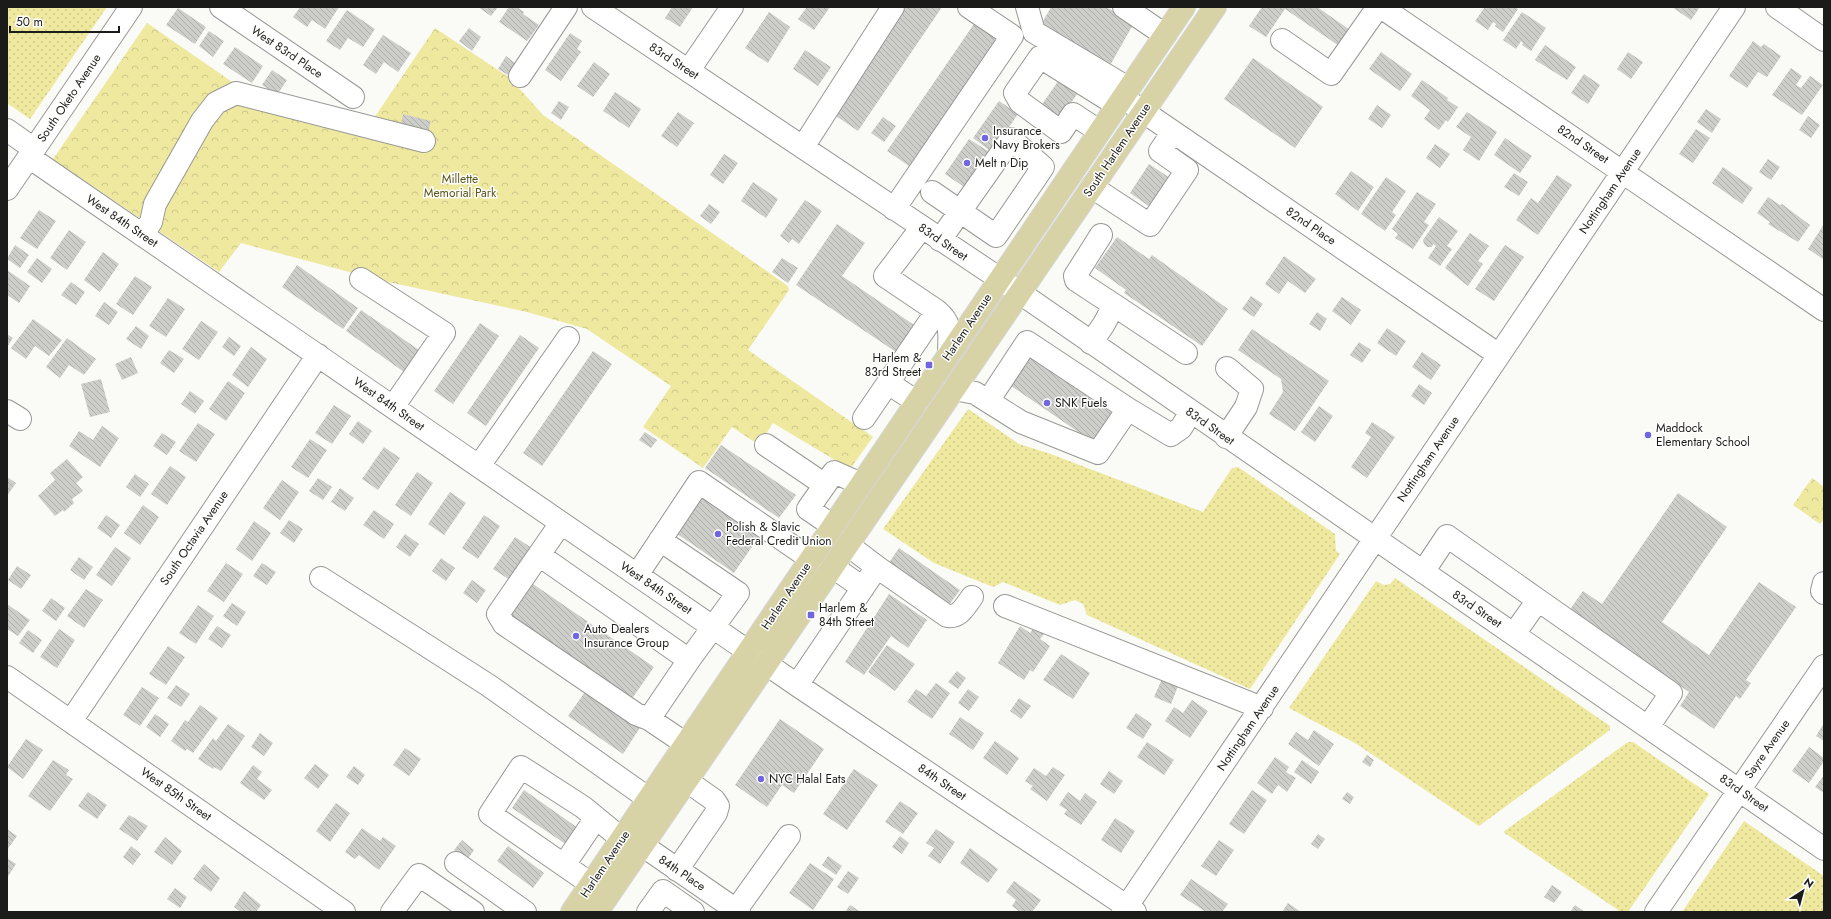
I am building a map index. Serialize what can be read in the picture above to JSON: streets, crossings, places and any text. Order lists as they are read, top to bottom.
{
  "streets": {
    "main road": ["South Harlem Avenue", "Harlem Avenue"],
    "street": [
      "West 83rd Place",
      "83rd Street",
      "South Oketo Avenue",
      "82nd Street",
      "Nottingham Avenue",
      "West 84th Street",
      "82nd Place",
      "South Octavia Avenue",
      "Sayre Avenue",
      "84th Street",
      "West 85th Street",
      "84th Place"
    ]
  },
  "crossings": [
    ["83rd Street", "South Harlem Avenue"],
    ["83rd Street", "Nottingham Avenue"],
    ["83rd Street", "Harlem Avenue"],
    ["83rd Street", "Sayre Avenue"],
    ["South Oketo Avenue", "West 84th Street"],
    ["82nd Street", "Nottingham Avenue"],
    ["South Harlem Avenue", "82nd Place"],
    ["South Harlem Avenue", "Harlem Avenue"],
    ["Nottingham Avenue", "82nd Place"],
    ["Nottingham Avenue", "84th Street"],
    ["West 84th Street", "Harlem Avenue"],
    ["West 84th Street", "South Octavia Avenue"],
    ["West 84th Street", "84th Street"],
    ["Harlem Avenue", "84th Street"],
    ["Harlem Avenue", "84th Place"],
    ["South Octavia Avenue", "West 85th Street"]
  ],
  "parks": ["Millette Memorial Park"],
  "places": {
    "other": [
      "Insurance Navy Brokers",
      "Melt n Dip",
      "SNK Fuels",
      "Maddock Elementary School",
      "Polish & Slavic Federal Credit Union",
      "Auto Dealers Insurance Group",
      "NYC Halal Eats"
    ],
    "transit": ["Harlem & 83rd Street", "Harlem & 84th Street"]
  },
  "scale_bar": "50 m",
  "north": "top right"
}
